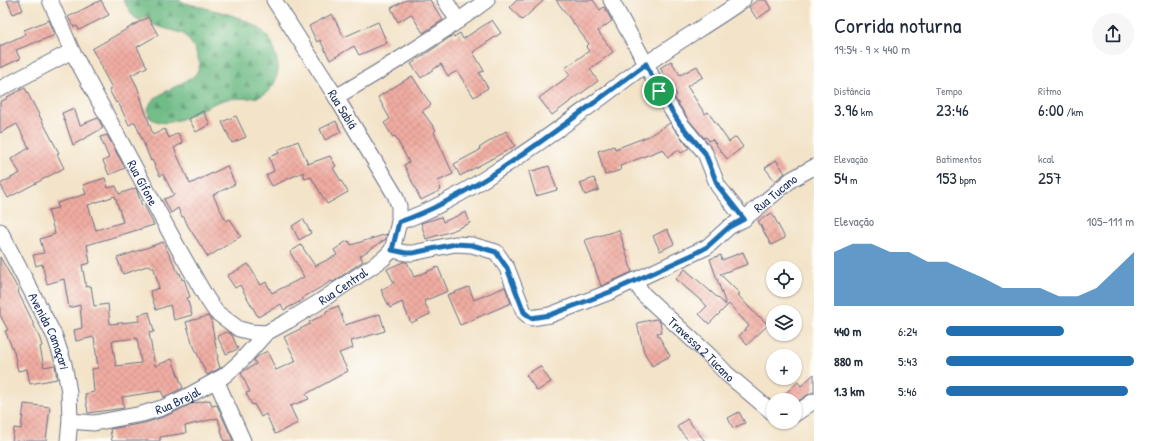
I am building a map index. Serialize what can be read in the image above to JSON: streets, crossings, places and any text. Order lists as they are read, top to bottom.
{
  "streets": {
    "street": [
      "Rua Sabiá",
      "Rua Gifone",
      "Rua Tucano",
      "Rua Central",
      "Avenida Camaçari",
      "Travessa 2 Tucano",
      "Rua Brejal"
    ]
  },
  "crossings": [
    ["Rua Gifone", "Rua Central"],
    ["Rua Gifone", "Rua Brejal"],
    ["Rua Tucano", "Rua Central"],
    ["Rua Tucano", "Travessa 2 Tucano"],
    ["Rua Central", "Rua Brejal"],
    ["Avenida Camaçari", "Rua Brejal"]
  ],
  "page": {
    "heading": ["Corrida noturna", "19:54 · 9 × 440 m"],
    "stats": [
      ["Distância", "3.96 km"],
      ["Tempo", "23:46"],
      ["Ritmo", "6:00 /km"],
      ["Elevação", "54 m"],
      ["Batimentos", "153 bpm"],
      ["kcal", "257"]
    ],
    "chart": ["Elevação", "105–111 m"],
    "map_buttons": ["+", "−"],
    "list": [
      {
        "name": "440 m",
        "note": "6:24"
      },
      {
        "name": "880 m",
        "note": "5:43"
      },
      {
        "name": "1.3 km",
        "note": "5:46"
      }
    ]
  }
}
